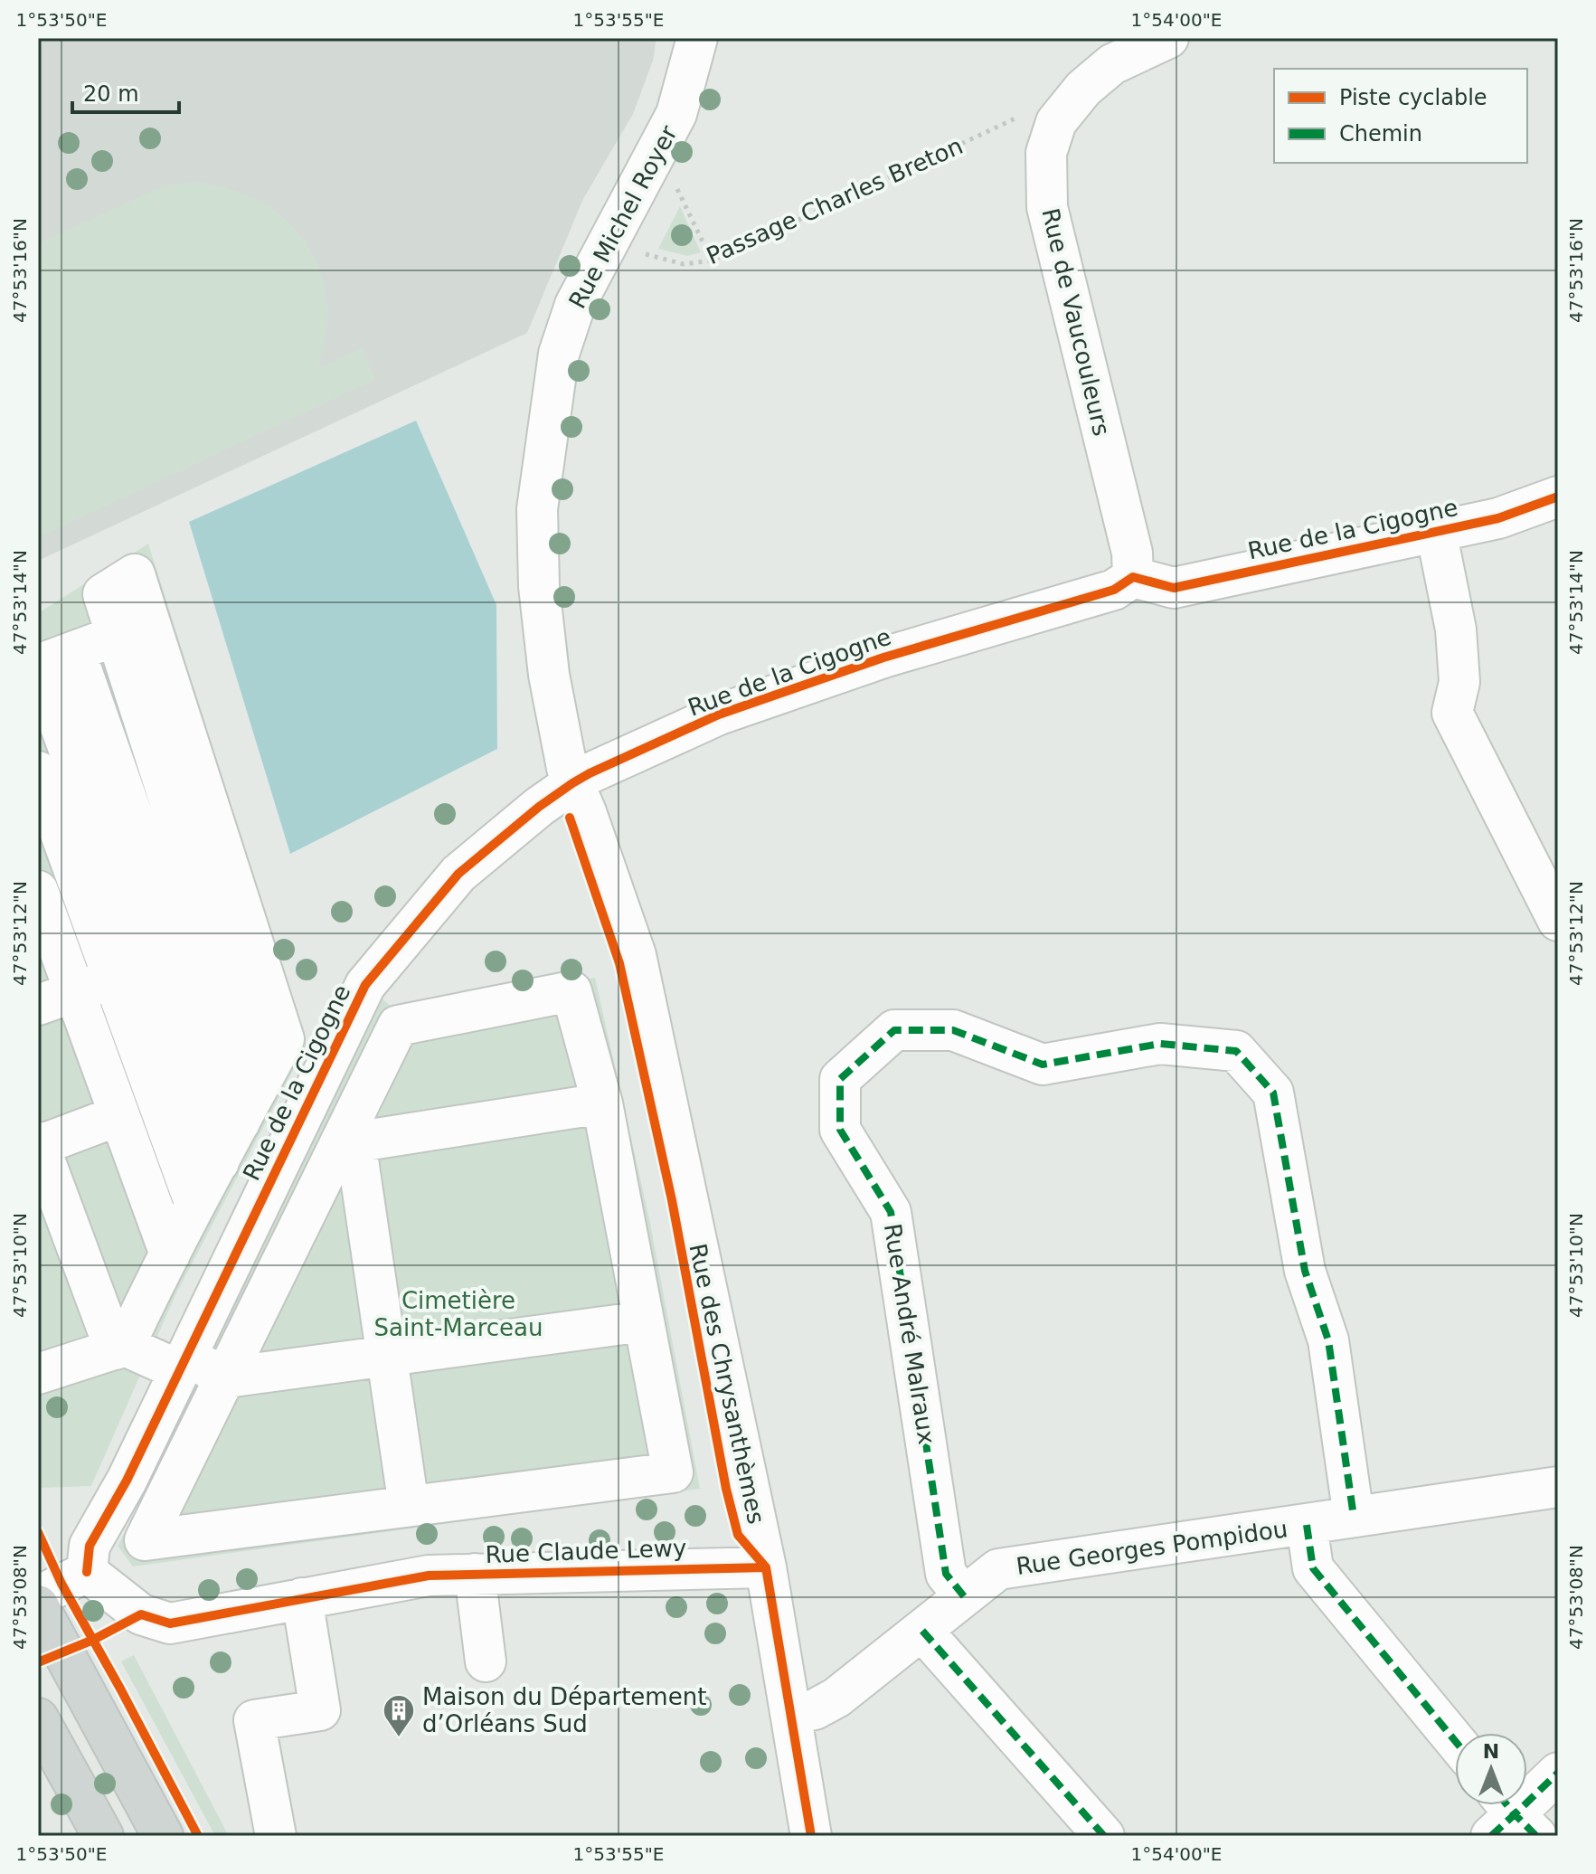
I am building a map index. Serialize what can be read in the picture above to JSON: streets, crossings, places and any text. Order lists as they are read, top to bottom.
{
  "streets": {
    "street": [
      "Rue Michel Royer",
      "Rue de Vaucouleurs",
      "Rue de la Cigogne",
      "Rue André Malraux",
      "Rue des Chrysanthèmes",
      "Rue Georges Pompidou",
      "Rue Claude Lewy"
    ],
    "path": ["Passage Charles Breton"]
  },
  "crossings": [
    ["Passage Charles Breton", "Rue Michel Royer"],
    ["Passage Charles Breton", "Rue de Vaucouleurs"],
    ["Rue Michel Royer", "Rue de la Cigogne"],
    ["Rue Michel Royer", "Rue des Chrysanthèmes"],
    ["Rue de Vaucouleurs", "Rue de la Cigogne"],
    ["Rue de la Cigogne", "Rue des Chrysanthèmes"],
    ["Rue de la Cigogne", "Rue Claude Lewy"],
    ["Rue André Malraux", "Rue Georges Pompidou"],
    ["Rue des Chrysanthèmes", "Rue Claude Lewy"]
  ],
  "parks": ["Cimetière Saint-Marceau"],
  "places": {
    "building": ["Maison du Département d’Orléans Sud"]
  },
  "legend": ["Piste cyclable", "Chemin"],
  "scale_bar": "20 m",
  "north": "top",
  "coordinates": [
    "1°53'50\"E",
    "1°53'55\"E",
    "1°54'00\"E",
    "47°53'16\"N",
    "47°53'14\"N",
    "47°53'12\"N",
    "47°53'10\"N",
    "47°53'08\"N"
  ]
}
